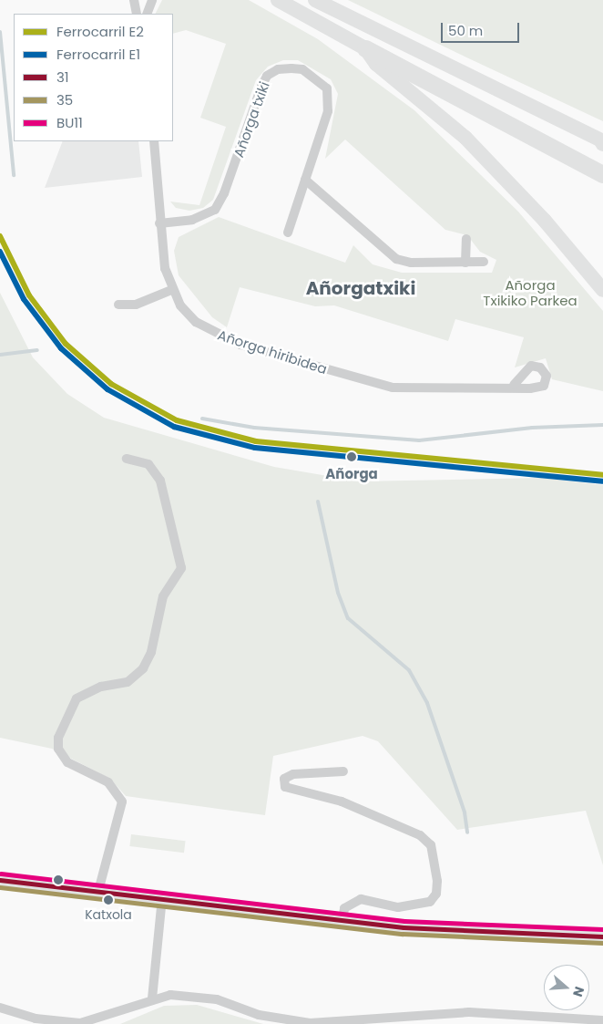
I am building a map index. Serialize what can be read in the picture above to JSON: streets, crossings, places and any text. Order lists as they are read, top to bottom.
{
  "streets": {
    "street": ["Añorga txiki", "Añorga hiribidea"]
  },
  "crossings": [
    ["Añorga txiki", "Añorga hiribidea"]
  ],
  "districts": ["Añorgatxiki"],
  "parks": ["Añorga Txikiko Parkea"],
  "places": ["Añorga", "Katxola"],
  "lines": [
    "rail line E2",
    "rail line E1",
    "transit line BU11",
    "transit line 31",
    "transit line 35"
  ],
  "legend": [
    "Ferrocarril E2",
    "Ferrocarril E1",
    "31",
    "35",
    "BU11"
  ],
  "scale_bar": "50 m",
  "north": "right"
}
